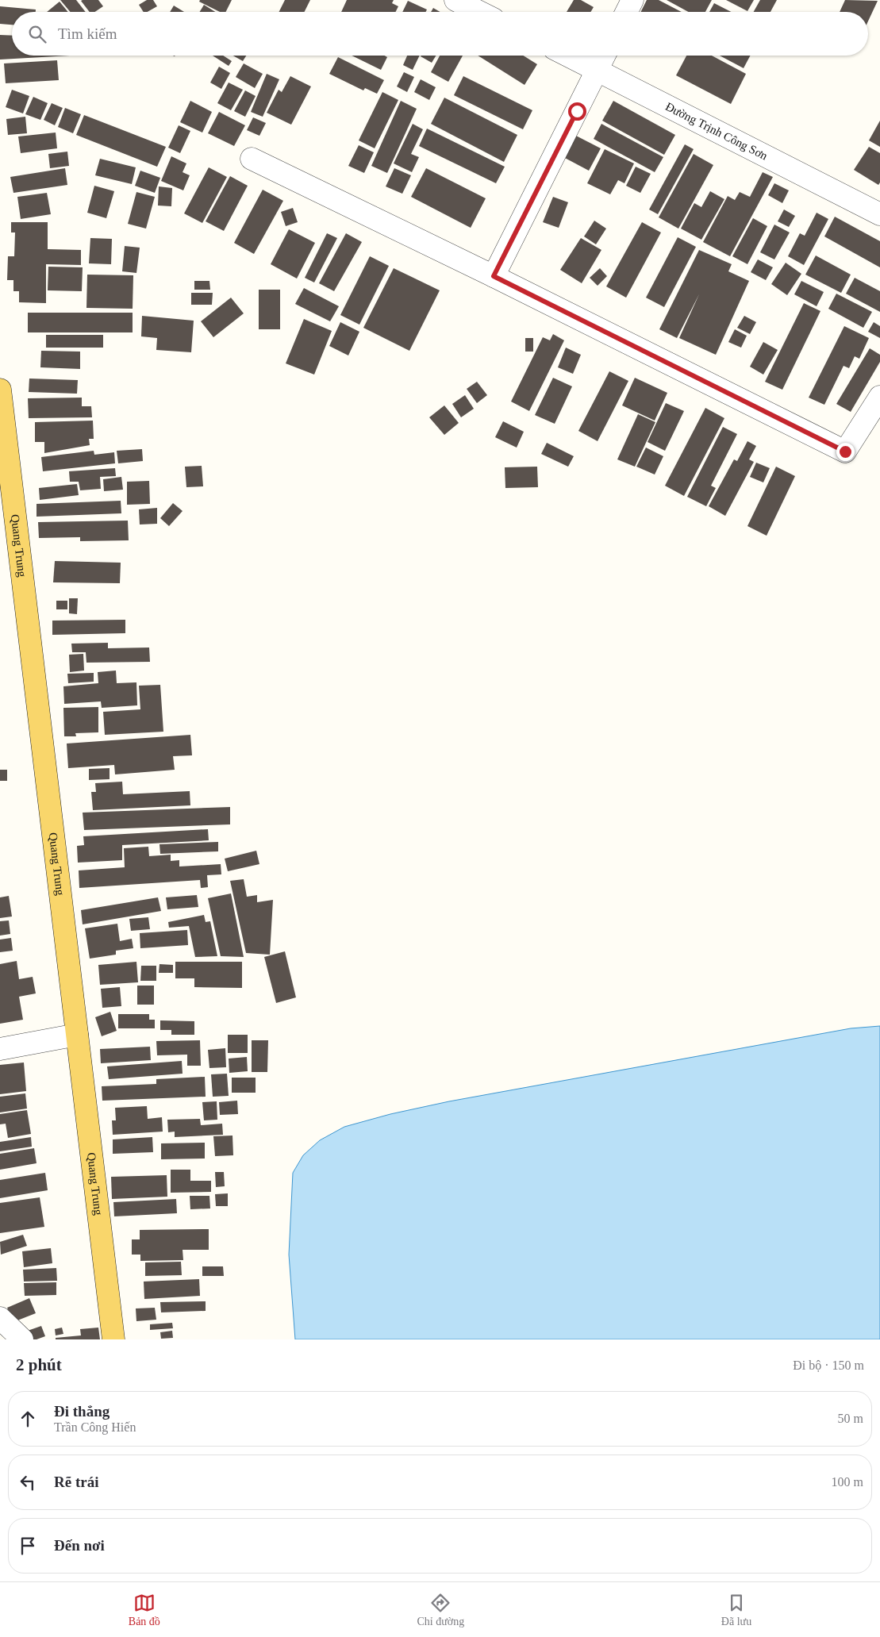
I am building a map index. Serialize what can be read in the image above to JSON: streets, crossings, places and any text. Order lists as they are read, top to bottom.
{
  "streets": {
    "main road": ["Quang Trung"],
    "street": ["Đường Trịnh Công Sơn"]
  },
  "page": {
    "search": "Tìm kiếm",
    "heading": ["2 phút", "Đi bộ · 150 m"],
    "list": [
      ["Đi thẳng", "Trần Công Hiến", "50 m"],
      ["Rẽ trái", "100 m"],
      "Đến nơi"
    ],
    "nav": ["Bản đồ", "Chỉ đường", "Đã lưu"]
  }
}
